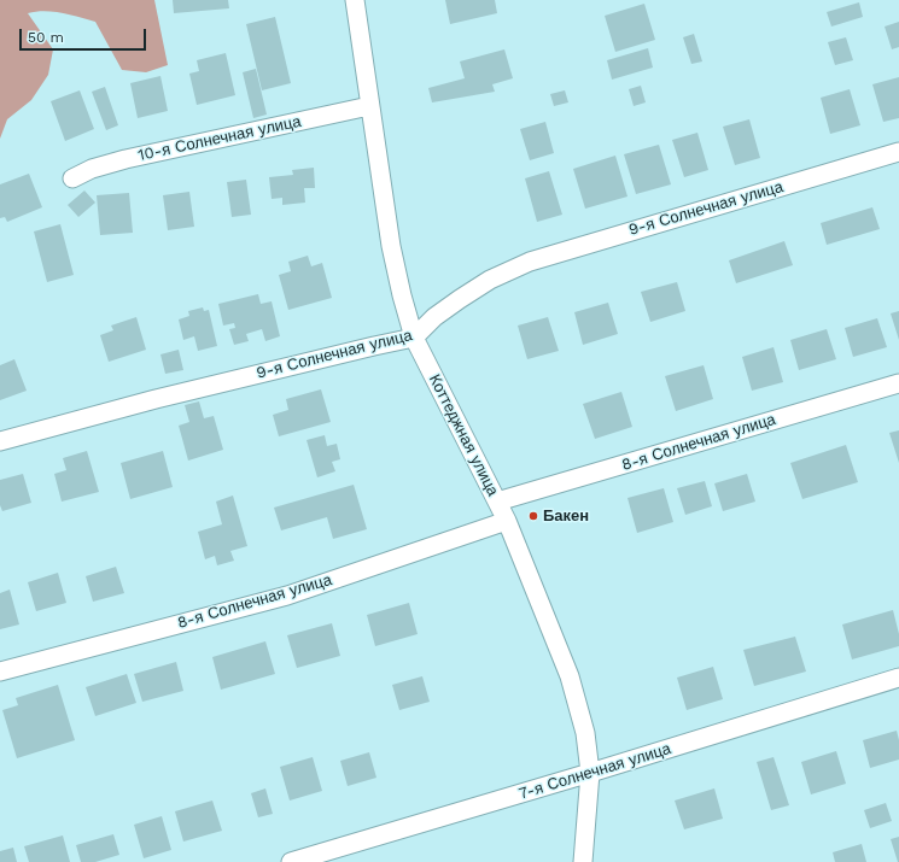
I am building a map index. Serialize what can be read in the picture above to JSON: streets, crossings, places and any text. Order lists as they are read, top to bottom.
{
  "streets": {
    "street": [
      "10-я Солнечная улица",
      "9-я Солнечная улица",
      "Коттеджная улица",
      "8-я Солнечная улица",
      "7-я Солнечная улица"
    ]
  },
  "crossings": [
    ["10-я Солнечная улица", "Коттеджная улица"],
    ["9-я Солнечная улица", "Коттеджная улица"],
    ["Коттеджная улица", "8-я Солнечная улица"],
    ["Коттеджная улица", "7-я Солнечная улица"]
  ],
  "places": ["Бакен"],
  "scale_bar": "50 m"
}
